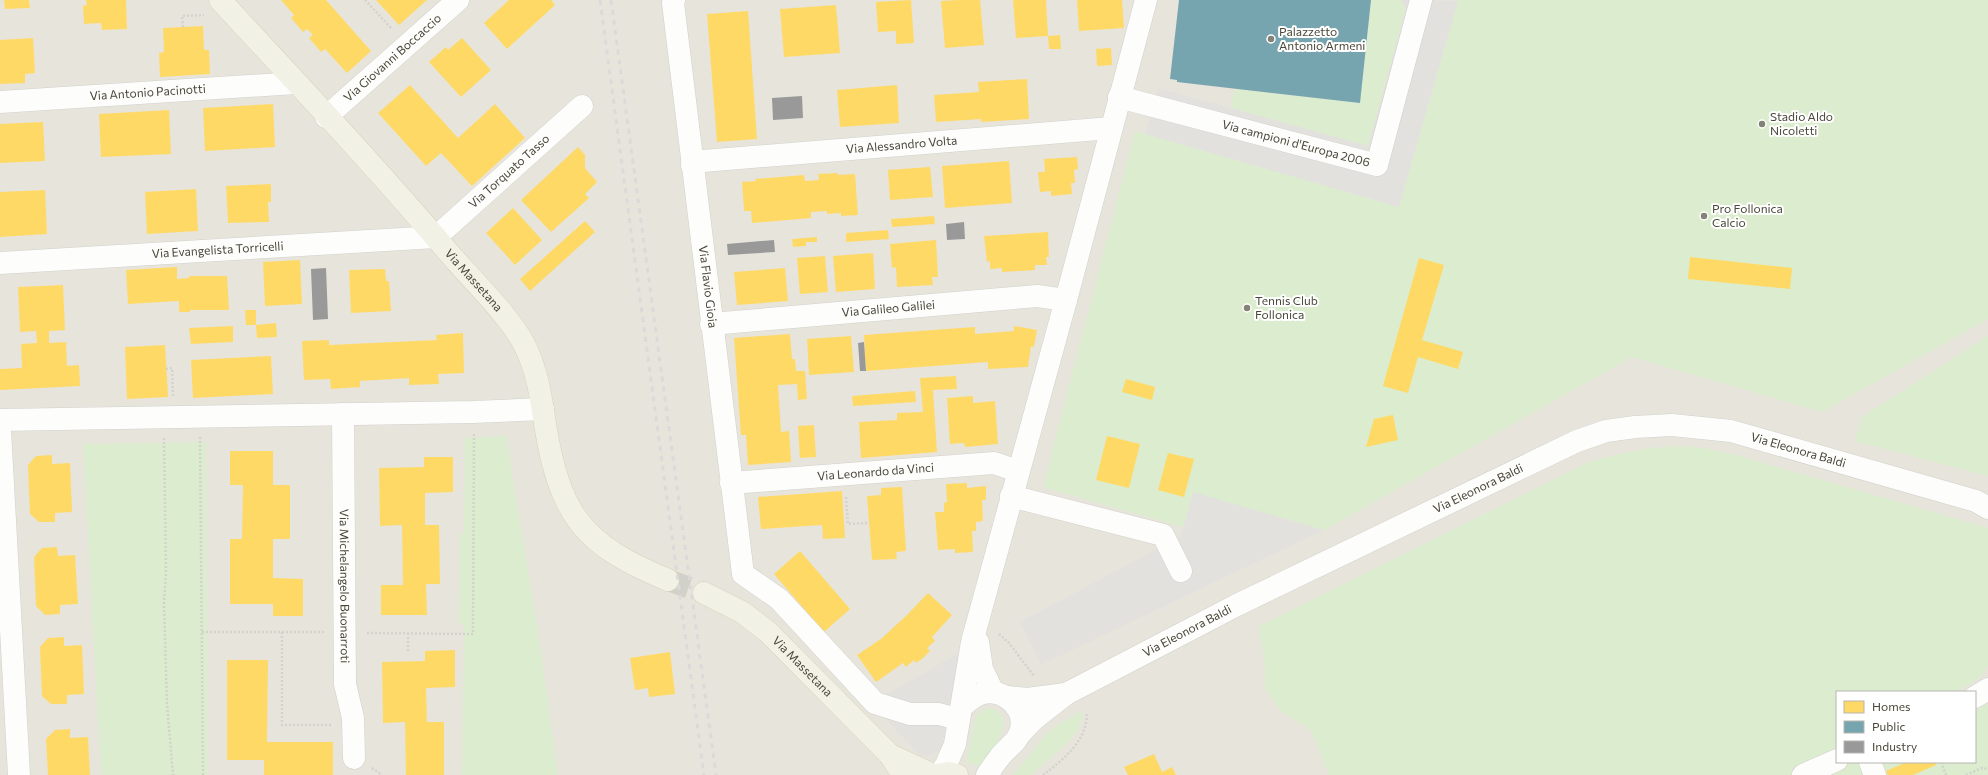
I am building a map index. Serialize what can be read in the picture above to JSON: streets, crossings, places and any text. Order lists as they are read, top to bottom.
{
  "streets": {
    "main road": ["Via Massetana"],
    "street": [
      "Via Giovanni Boccaccio",
      "Via Antonio Pacinotti",
      "Via campioni d'Europa 2006",
      "Via Alessandro Volta",
      "Via Torquato Tasso",
      "Via Evangelista Torricelli",
      "Via Flavio Gioia",
      "Via Galileo Galilei",
      "Via Eleonora Baldi",
      "Via Leonardo da Vinci",
      "Via Michelangelo Buonarroti"
    ]
  },
  "crossings": [
    ["Via Giovanni Boccaccio", "Via Massetana"],
    ["Via Antonio Pacinotti", "Via Massetana"],
    ["Via Alessandro Volta", "Via Flavio Gioia"],
    ["Via Torquato Tasso", "Via Evangelista Torricelli"],
    ["Via Torquato Tasso", "Via Massetana"],
    ["Via Evangelista Torricelli", "Via Massetana"],
    ["Via Flavio Gioia", "Via Galileo Galilei"],
    ["Via Flavio Gioia", "Via Eleonora Baldi"],
    ["Via Flavio Gioia", "Via Leonardo da Vinci"]
  ],
  "places": [
    "Palazzetto Antonio Armeni",
    "Stadio Aldo Nicoletti",
    "Pro Follonica Calcio",
    "Tennis Club Follonica"
  ],
  "legend": ["Homes", "Public", "Industry"]
}
